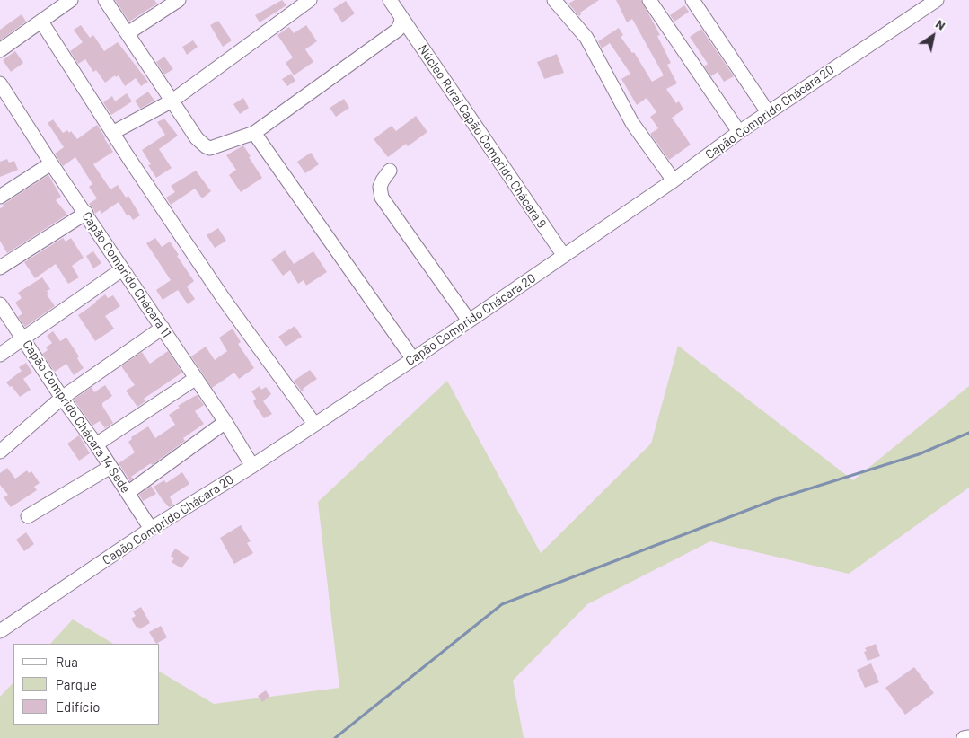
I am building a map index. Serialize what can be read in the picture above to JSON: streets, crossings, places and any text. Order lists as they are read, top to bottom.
{
  "streets": {
    "street": [
      "Capão Comprido Chácara 20",
      "Núcleo Rural Capão Comprido Chácara 9",
      "Capão Comprido Chácara 11",
      "Capão Comprido Chácara 14 Sede"
    ]
  },
  "crossings": [
    ["Capão Comprido Chácara 20", "Núcleo Rural Capão Comprido Chácara 9"],
    ["Capão Comprido Chácara 20", "Capão Comprido Chácara 11"],
    ["Capão Comprido Chácara 20", "Capão Comprido Chácara 14 Sede"]
  ],
  "legend": ["Rua", "Parque", "Edifício"],
  "north": "top right"
}
